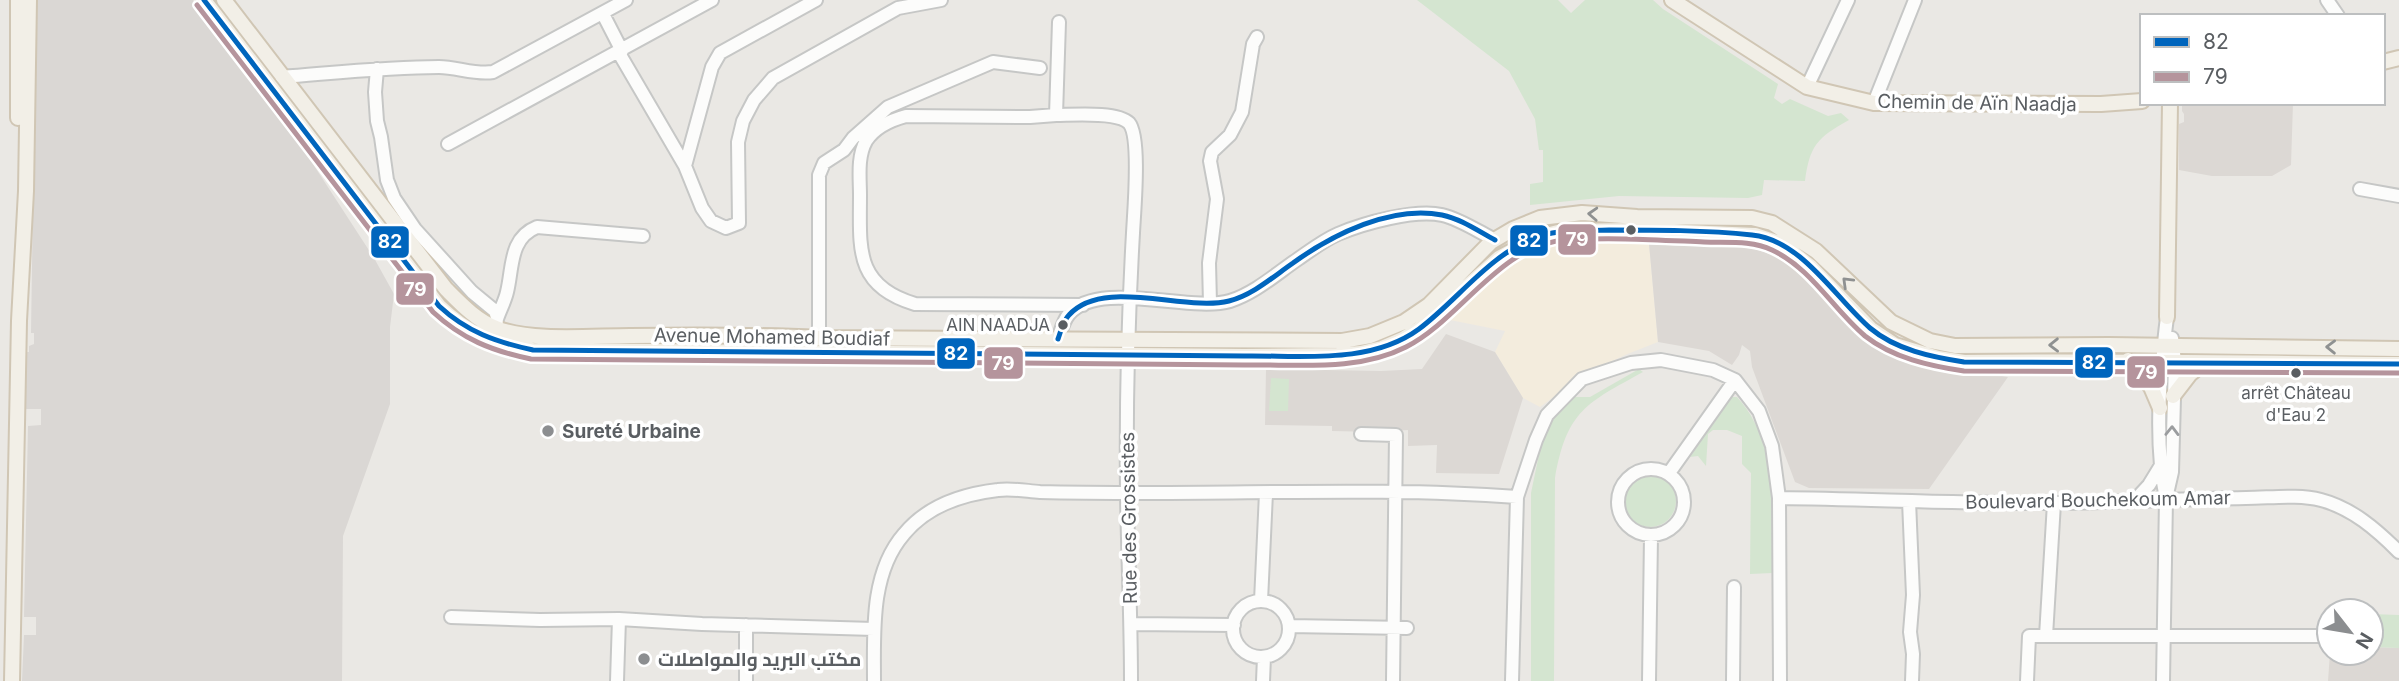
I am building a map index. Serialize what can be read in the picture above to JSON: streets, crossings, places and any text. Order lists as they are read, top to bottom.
{
  "streets": {
    "main road": ["Chemin de Aïn Naadja", "Avenue Mohamed Boudiaf"],
    "street": ["Boulevard Bouchekoum Amar", "Rue des Grossistes"]
  },
  "crossings": [
    ["Avenue Mohamed Boudiaf", "Rue des Grossistes"]
  ],
  "places": [
    "AIN NAADJA",
    "arrêt Château d'Eau 2",
    "Sureté Urbaine",
    "مكتب البريد والمواصلات"
  ],
  "lines": ["transit line 82", "transit line 79"],
  "legend": ["82", "79"],
  "north": "bottom right"
}
